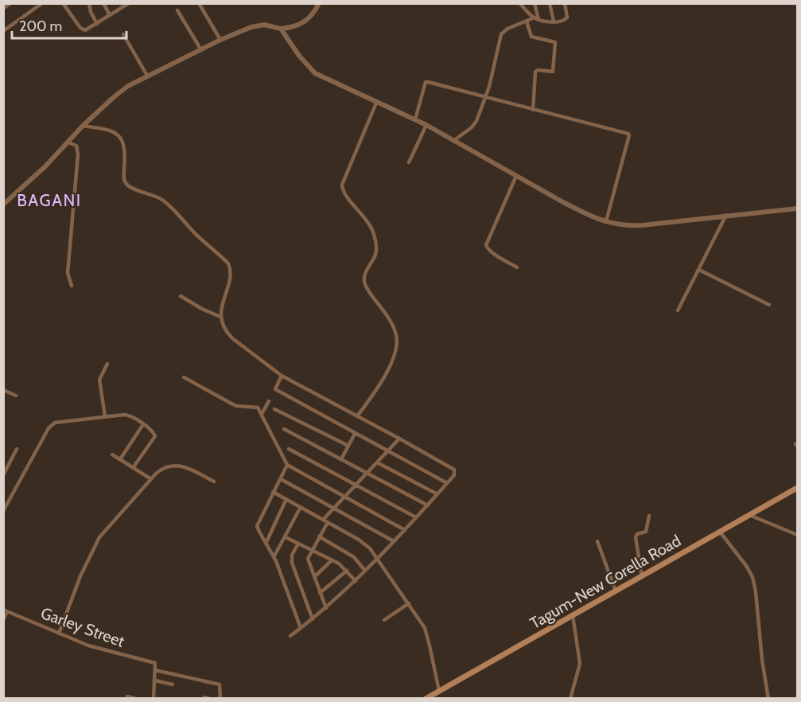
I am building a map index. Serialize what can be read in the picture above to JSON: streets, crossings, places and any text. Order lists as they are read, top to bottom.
{
  "streets": {
    "main road": ["Tagum-New Corella Road"],
    "street": ["Garley Street"]
  },
  "districts": ["BAGANI"],
  "scale_bar": "200 m"
}
